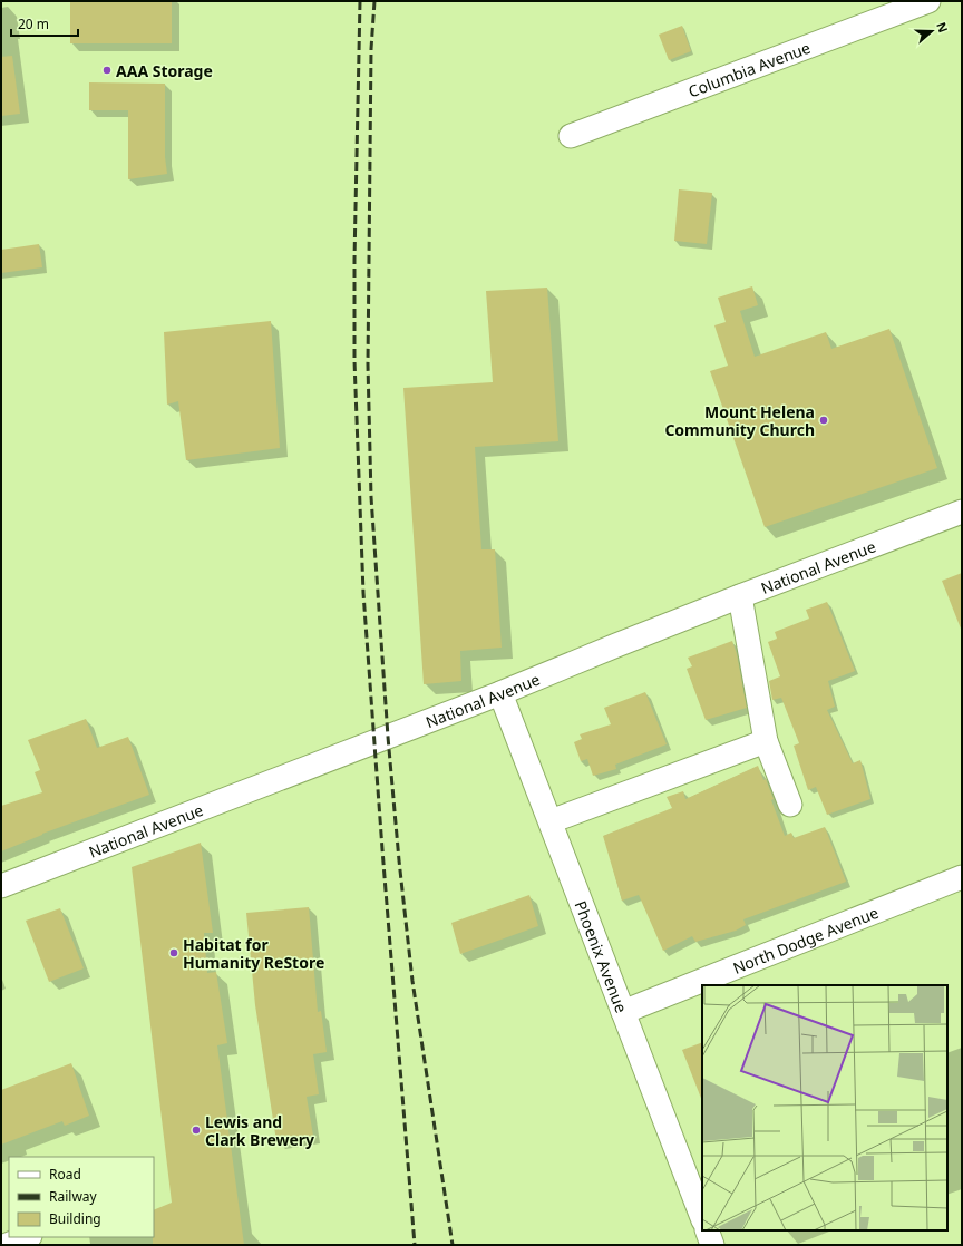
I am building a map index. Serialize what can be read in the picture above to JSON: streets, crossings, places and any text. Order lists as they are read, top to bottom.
{
  "streets": {
    "street": [
      "Columbia Avenue",
      "National Avenue",
      "North Dodge Avenue",
      "Phoenix Avenue"
    ]
  },
  "crossings": [
    ["National Avenue", "Phoenix Avenue"],
    ["North Dodge Avenue", "Phoenix Avenue"]
  ],
  "places": [
    "AAA Storage",
    "Mount Helena Community Church",
    "Habitat for Humanity ReStore",
    "Lewis and Clark Brewery"
  ],
  "legend": ["Road", "Railway", "Building"],
  "scale_bar": "20 m",
  "north": "right"
}
